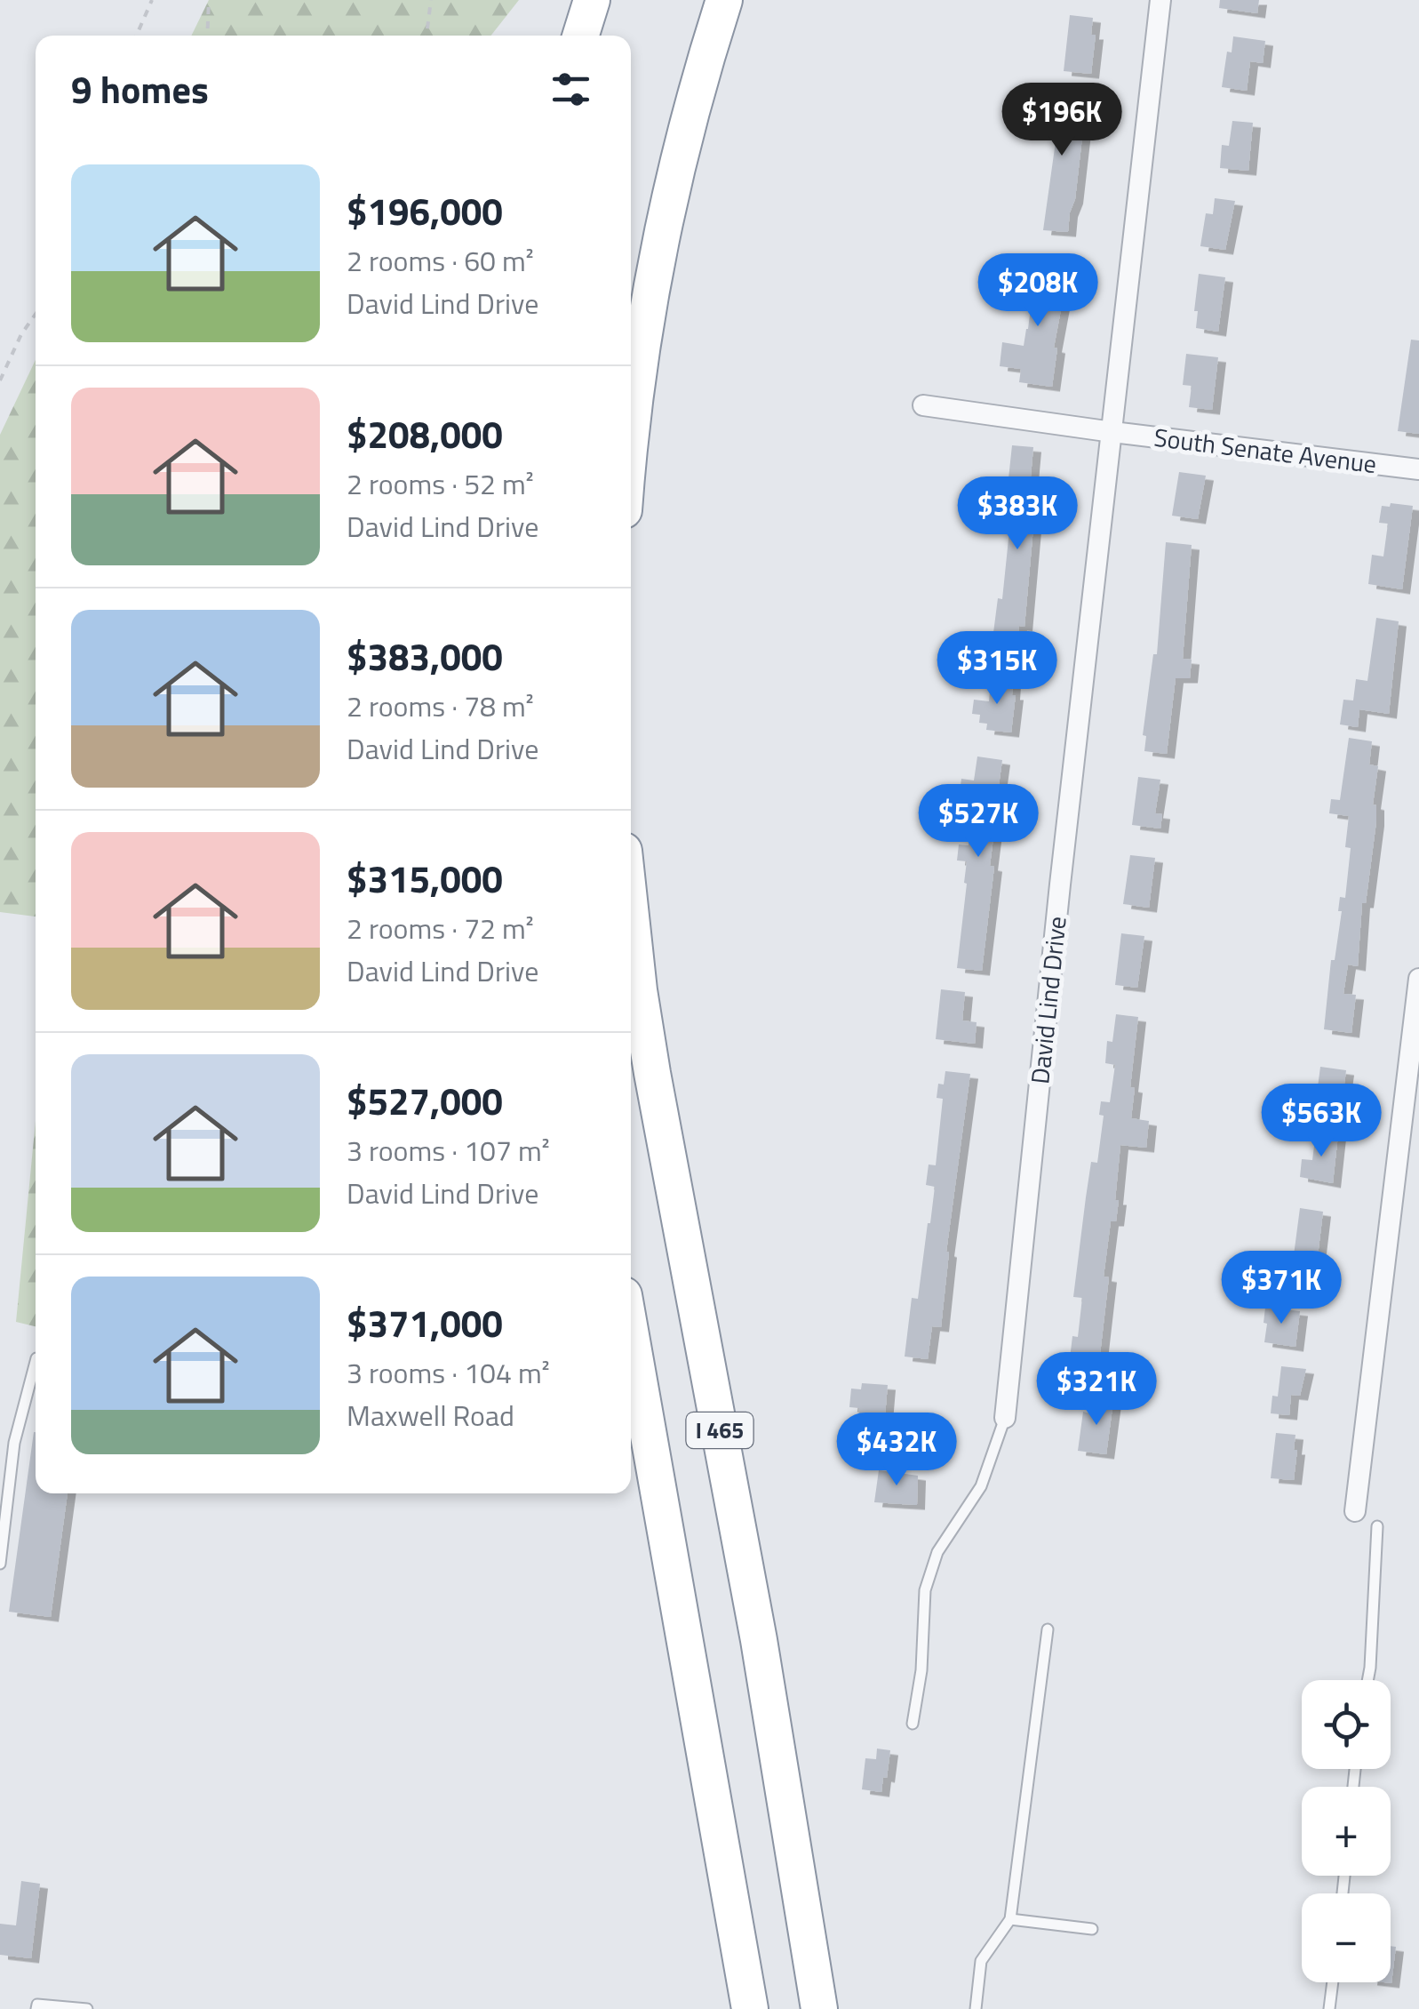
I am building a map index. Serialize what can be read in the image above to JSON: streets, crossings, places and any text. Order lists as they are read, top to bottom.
{
  "streets": {
    "highway": ["I 465"],
    "street": ["South Senate Avenue", "David Lind Drive"]
  },
  "crossings": [
    ["South Senate Avenue", "David Lind Drive"]
  ],
  "page": {
    "heading": "9 homes",
    "price": [
      "$196K",
      "$208K",
      "$383K",
      "$315K",
      "$527K",
      "$563K",
      "$371K",
      "$321K",
      "$432K"
    ],
    "list": [
      {
        "name": "$196,000",
        "note": "2 rooms · 60 m² · David Lind Drive"
      },
      {
        "name": "$208,000",
        "note": "2 rooms · 52 m² · David Lind Drive"
      },
      {
        "name": "$383,000",
        "note": "2 rooms · 78 m² · David Lind Drive"
      },
      {
        "name": "$315,000",
        "note": "2 rooms · 72 m² · David Lind Drive"
      },
      {
        "name": "$527,000",
        "note": "3 rooms · 107 m² · David Lind Drive"
      },
      {
        "name": "$371,000",
        "note": "3 rooms · 104 m² · Maxwell Road"
      }
    ],
    "map_buttons": ["+", "−"]
  }
}
